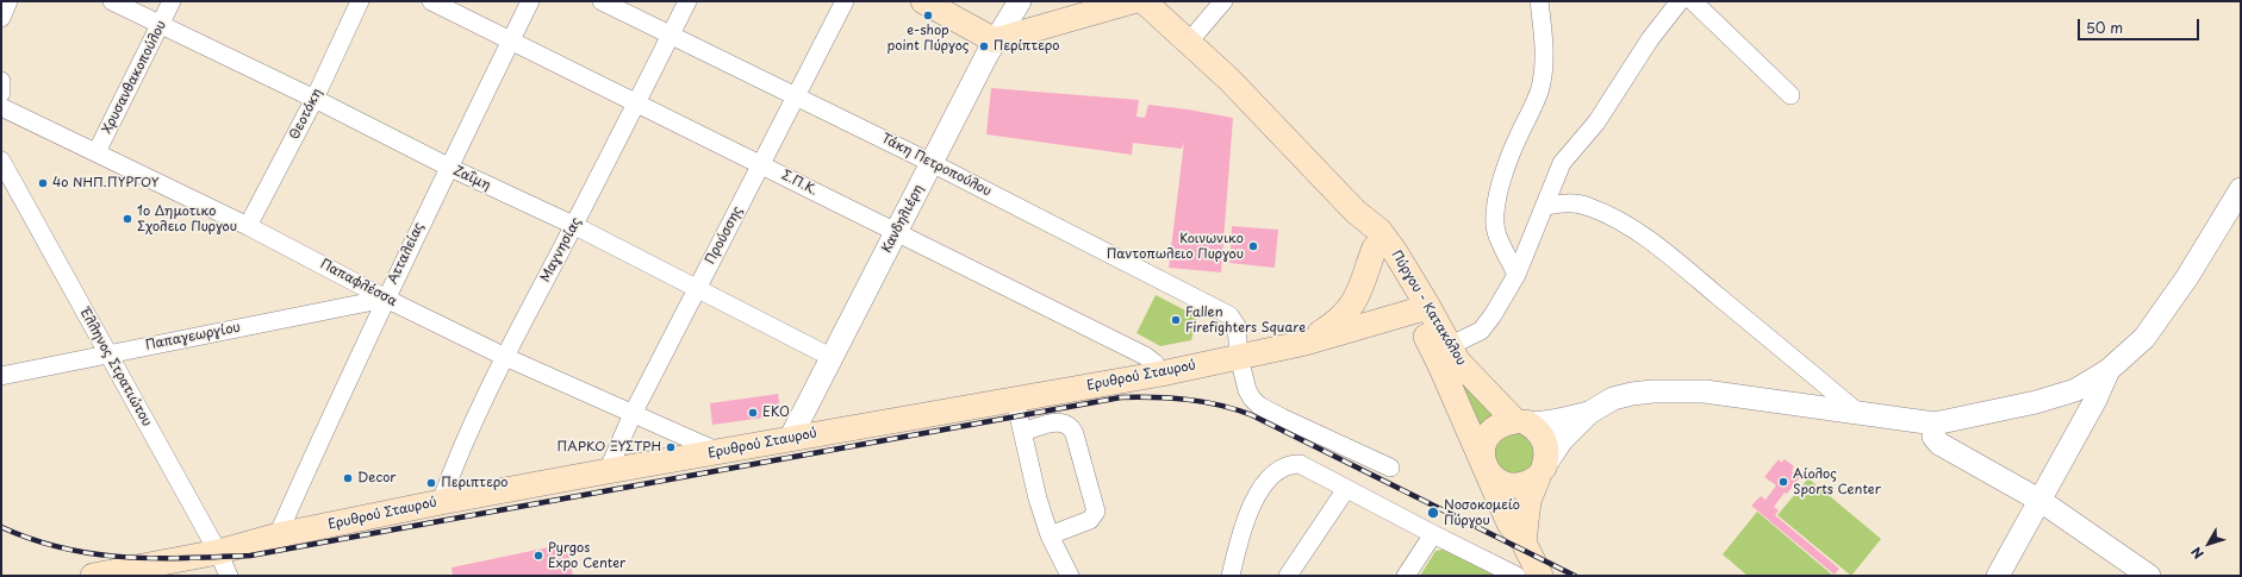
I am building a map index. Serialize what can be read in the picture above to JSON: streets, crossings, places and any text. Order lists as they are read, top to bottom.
{
  "streets": {
    "main road": ["Πύργου - Κατακόλου", "Ερυθρού Σταυρού"],
    "street": [
      "Χρυσανθακοπούλου",
      "Θεοτόκη",
      "Τάκη Πετροπούλου",
      "Ζαΐμη",
      "Σ.Π.Κ.",
      "Κανδηλιέρη",
      "Προύσσης",
      "Μαγνησίας",
      "Ατταλείας",
      "Παπαφλέσσα",
      "Παπαγεωργίου",
      "Έλληνος Στρατιώτου"
    ]
  },
  "crossings": [
    ["Χρυσανθακοπούλου", "Ζαΐμη"],
    ["Χρυσανθακοπούλου", "Παπαφλέσσα"],
    ["Θεοτόκη", "Ζαΐμη"],
    ["Θεοτόκη", "Παπαφλέσσα"],
    ["Τάκη Πετροπούλου", "Κανδηλιέρη"],
    ["Τάκη Πετροπούλου", "Προύσσης"],
    ["Τάκη Πετροπούλου", "Μαγνησίας"],
    ["Τάκη Πετροπούλου", "Ερυθρού Σταυρού"],
    ["Ζαΐμη", "Κανδηλιέρη"],
    ["Ζαΐμη", "Προύσσης"],
    ["Ζαΐμη", "Μαγνησίας"],
    ["Ζαΐμη", "Ατταλείας"],
    ["Σ.Π.Κ.", "Κανδηλιέρη"],
    ["Σ.Π.Κ.", "Προύσσης"],
    ["Σ.Π.Κ.", "Μαγνησίας"],
    ["Σ.Π.Κ.", "Ατταλείας"],
    ["Σ.Π.Κ.", "Ερυθρού Σταυρού"],
    ["Κανδηλιέρη", "Ερυθρού Σταυρού"],
    ["Προύσσης", "Παπαφλέσσα"],
    ["Προύσσης", "Ερυθρού Σταυρού"],
    ["Μαγνησίας", "Παπαφλέσσα"],
    ["Μαγνησίας", "Ερυθρού Σταυρού"],
    ["Ατταλείας", "Παπαφλέσσα"],
    ["Ατταλείας", "Παπαγεωργίου"],
    ["Ατταλείας", "Ερυθρού Σταυρού"],
    ["Παπαφλέσσα", "Παπαγεωργίου"],
    ["Παπαφλέσσα", "Ερυθρού Σταυρού"],
    ["Πύργου - Κατακόλου", "Ερυθρού Σταυρού"],
    ["Παπαγεωργίου", "Έλληνος Στρατιώτου"],
    ["Έλληνος Στρατιώτου", "Ερυθρού Σταυρού"]
  ],
  "places": [
    "e-shop point Πύργος",
    "Περίπτερο",
    "4ο ΝΗΠ.ΠΥΡΓΟΥ",
    "1ο Δημοτικο Σχολειο Πυργου",
    "Κοινωνικο Παντοπωλειο Πυργου",
    "Fallen Firefighters Square",
    "EKO",
    "ΠΑΡΚΟ ΞΥΣΤΡΗ",
    "Decor",
    "Αίολος Sports Center",
    "Περιπτερο",
    "Νοσοκομείο Πύργου",
    "Pyrgos Expo Center"
  ],
  "scale_bar": "50 m",
  "north": "bottom left"
}
